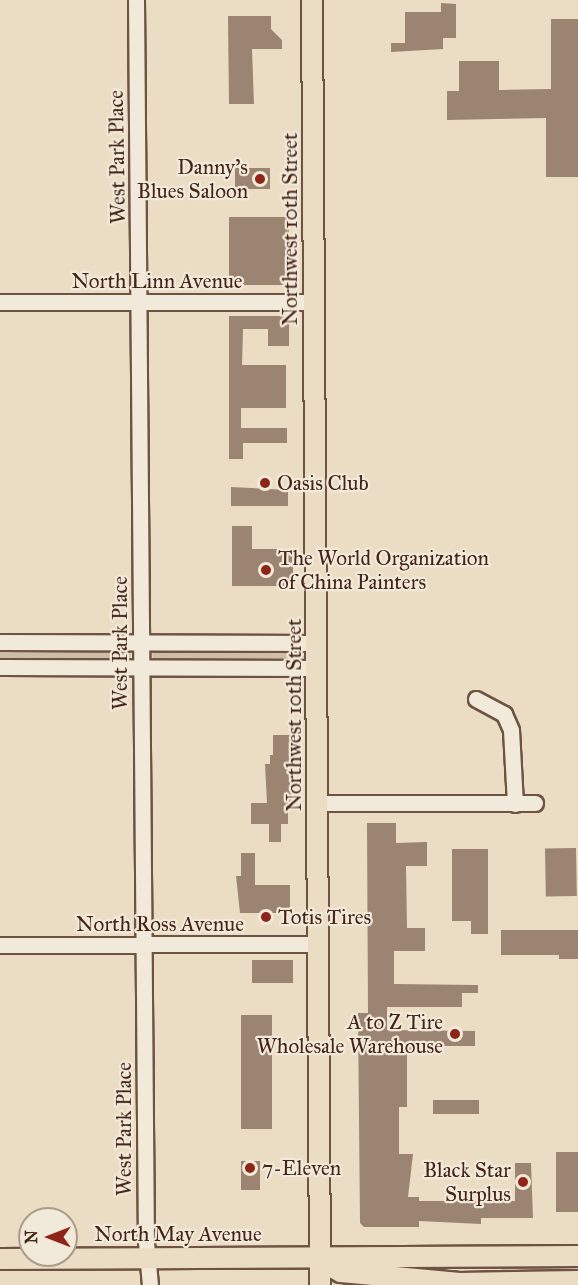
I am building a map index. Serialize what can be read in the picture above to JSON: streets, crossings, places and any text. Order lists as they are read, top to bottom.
{
  "streets": {
    "main road": ["Northwest 10th Street", "North May Avenue"],
    "street": ["West Park Place", "North Linn Avenue", "North Ross Avenue"]
  },
  "crossings": [
    ["West Park Place", "North Linn Avenue"],
    ["West Park Place", "North Ross Avenue"],
    ["West Park Place", "North May Avenue"],
    ["Northwest 10th Street", "North Linn Avenue"],
    ["Northwest 10th Street", "North Ross Avenue"],
    ["Northwest 10th Street", "North May Avenue"]
  ],
  "places": [
    "Danny's Blues Saloon",
    "Oasis Club",
    "The World Organization of China Painters",
    "Totis Tires",
    "A to Z Tire Wholesale Warehouse",
    "7-Eleven",
    "Black Star Surplus"
  ],
  "north": "left"
}
